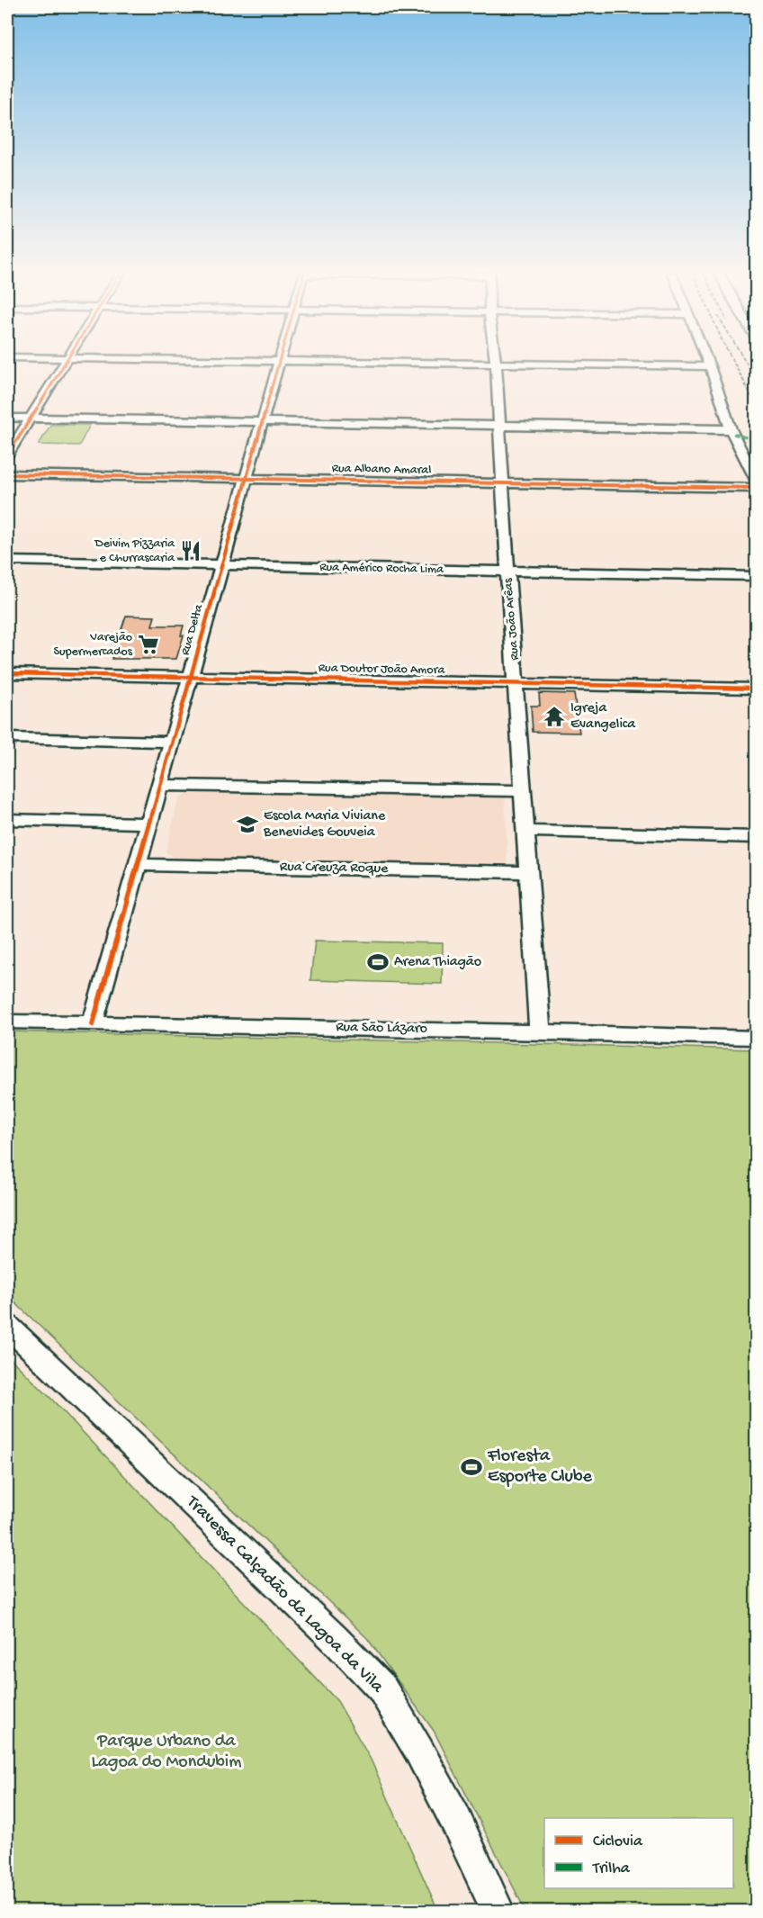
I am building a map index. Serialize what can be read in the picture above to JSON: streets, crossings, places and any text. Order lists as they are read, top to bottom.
{
  "streets": {
    "street": [
      "Rua Albano Amaral",
      "Rua Américo Rocha Lima",
      "Rua João Arêas",
      "Rua Delta",
      "Rua Doutor João Amora",
      "Rua Creuza Roque",
      "Rua São Lázaro",
      "Travessa Calçadão da Lagoa da Vila"
    ]
  },
  "crossings": [
    ["Rua Albano Amaral", "Rua João Arêas"],
    ["Rua Albano Amaral", "Rua Delta"],
    ["Rua Américo Rocha Lima", "Rua João Arêas"],
    ["Rua Américo Rocha Lima", "Rua Delta"],
    ["Rua João Arêas", "Rua Doutor João Amora"],
    ["Rua João Arêas", "Rua Creuza Roque"],
    ["Rua João Arêas", "Rua São Lázaro"],
    ["Rua Delta", "Rua Doutor João Amora"],
    ["Rua Delta", "Rua Creuza Roque"],
    ["Rua Delta", "Rua São Lázaro"]
  ],
  "parks": ["Parque Urbano da Lagoa do Mondubim"],
  "places": {
    "restaurant": ["Deivim Pizzaria e Churrascaria"],
    "supermarket": ["Varejão Supermercados"],
    "temple": ["Igreja Evangelica"],
    "school or university": ["Escola Maria Viviane Benevides Gouveia"],
    "sports": ["Arena Thiagão", "Floresta Esporte Clube"]
  },
  "legend": ["Ciclovia", "Trilha"]
}
